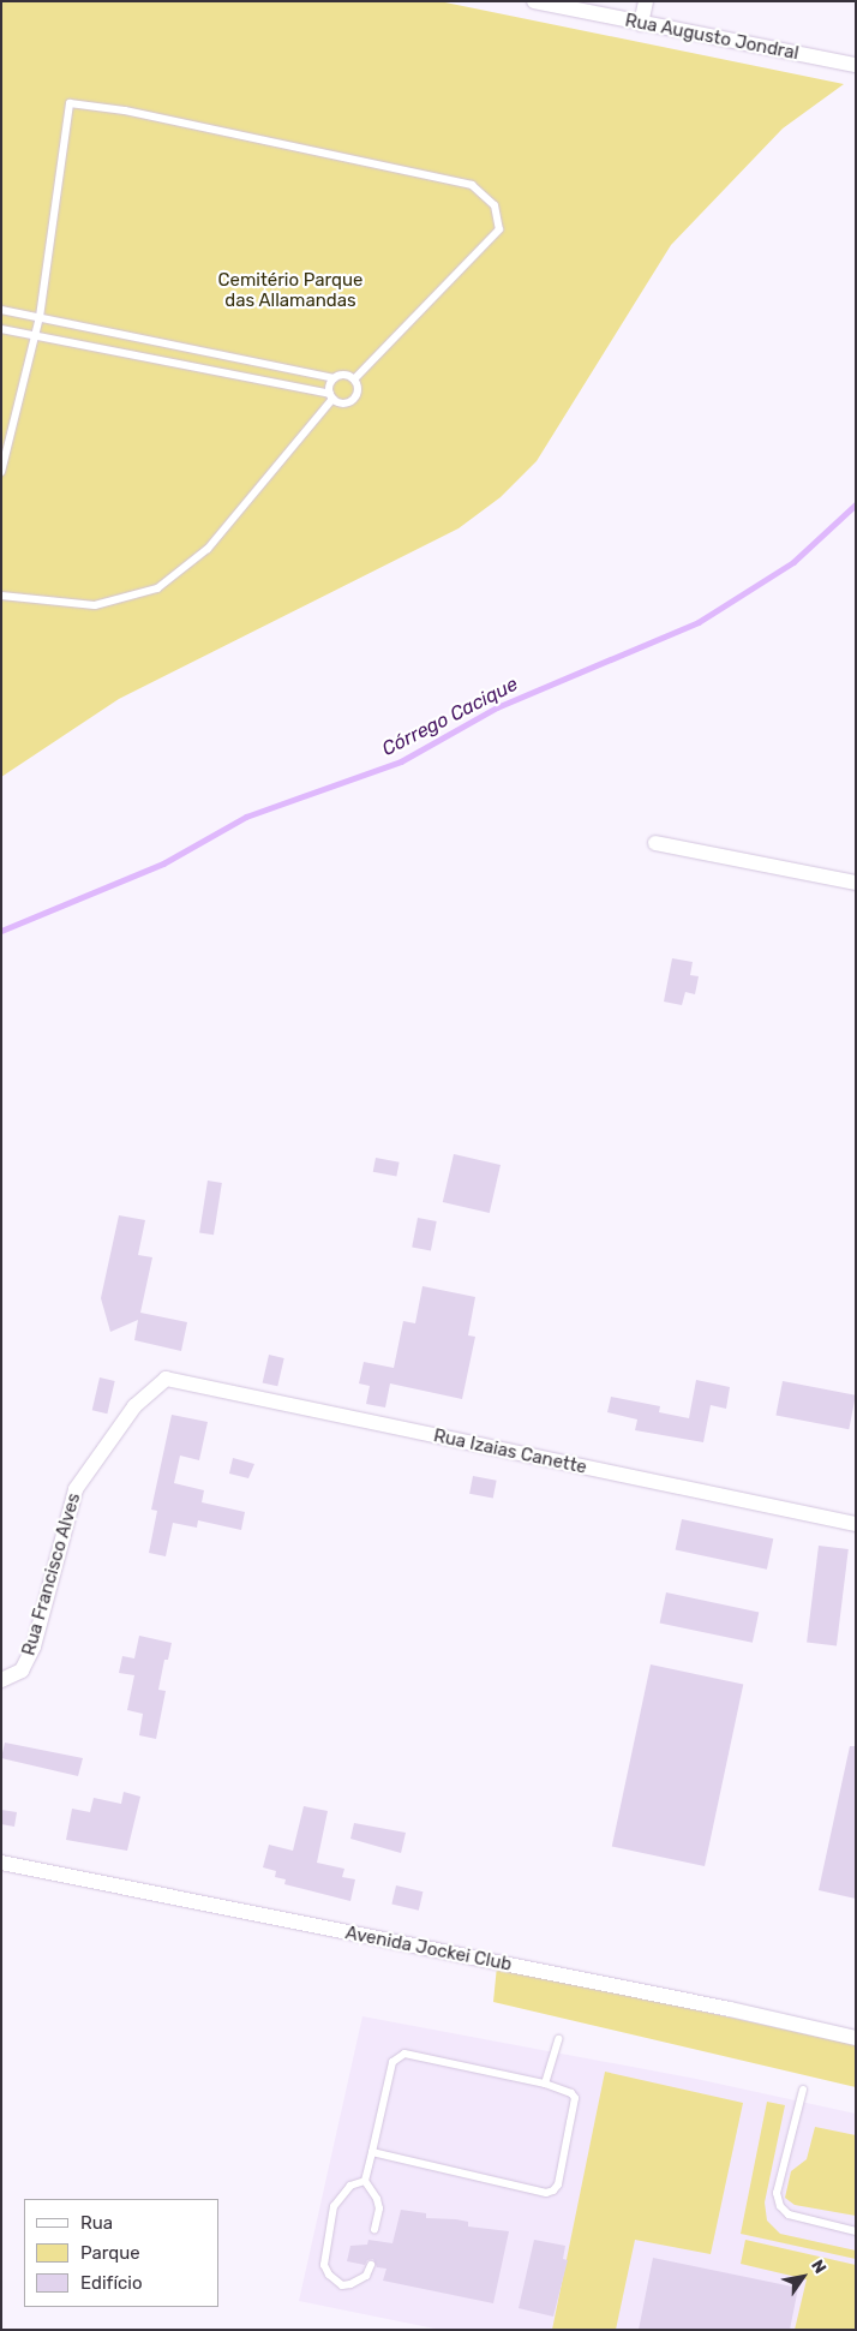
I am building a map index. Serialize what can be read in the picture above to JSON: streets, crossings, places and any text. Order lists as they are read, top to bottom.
{
  "streets": {
    "street": [
      "Rua Augusto Jondral",
      "Rua Izaias Canette",
      "Rua Francisco Alves",
      "Avenida Jockei Club"
    ]
  },
  "crossings": [
    ["Rua Izaias Canette", "Rua Francisco Alves"]
  ],
  "water": ["Córrego Cacique"],
  "parks": ["Cemitério Parque das Allamandas"],
  "legend": ["Rua", "Parque", "Edifício"],
  "north": "top right"
}
